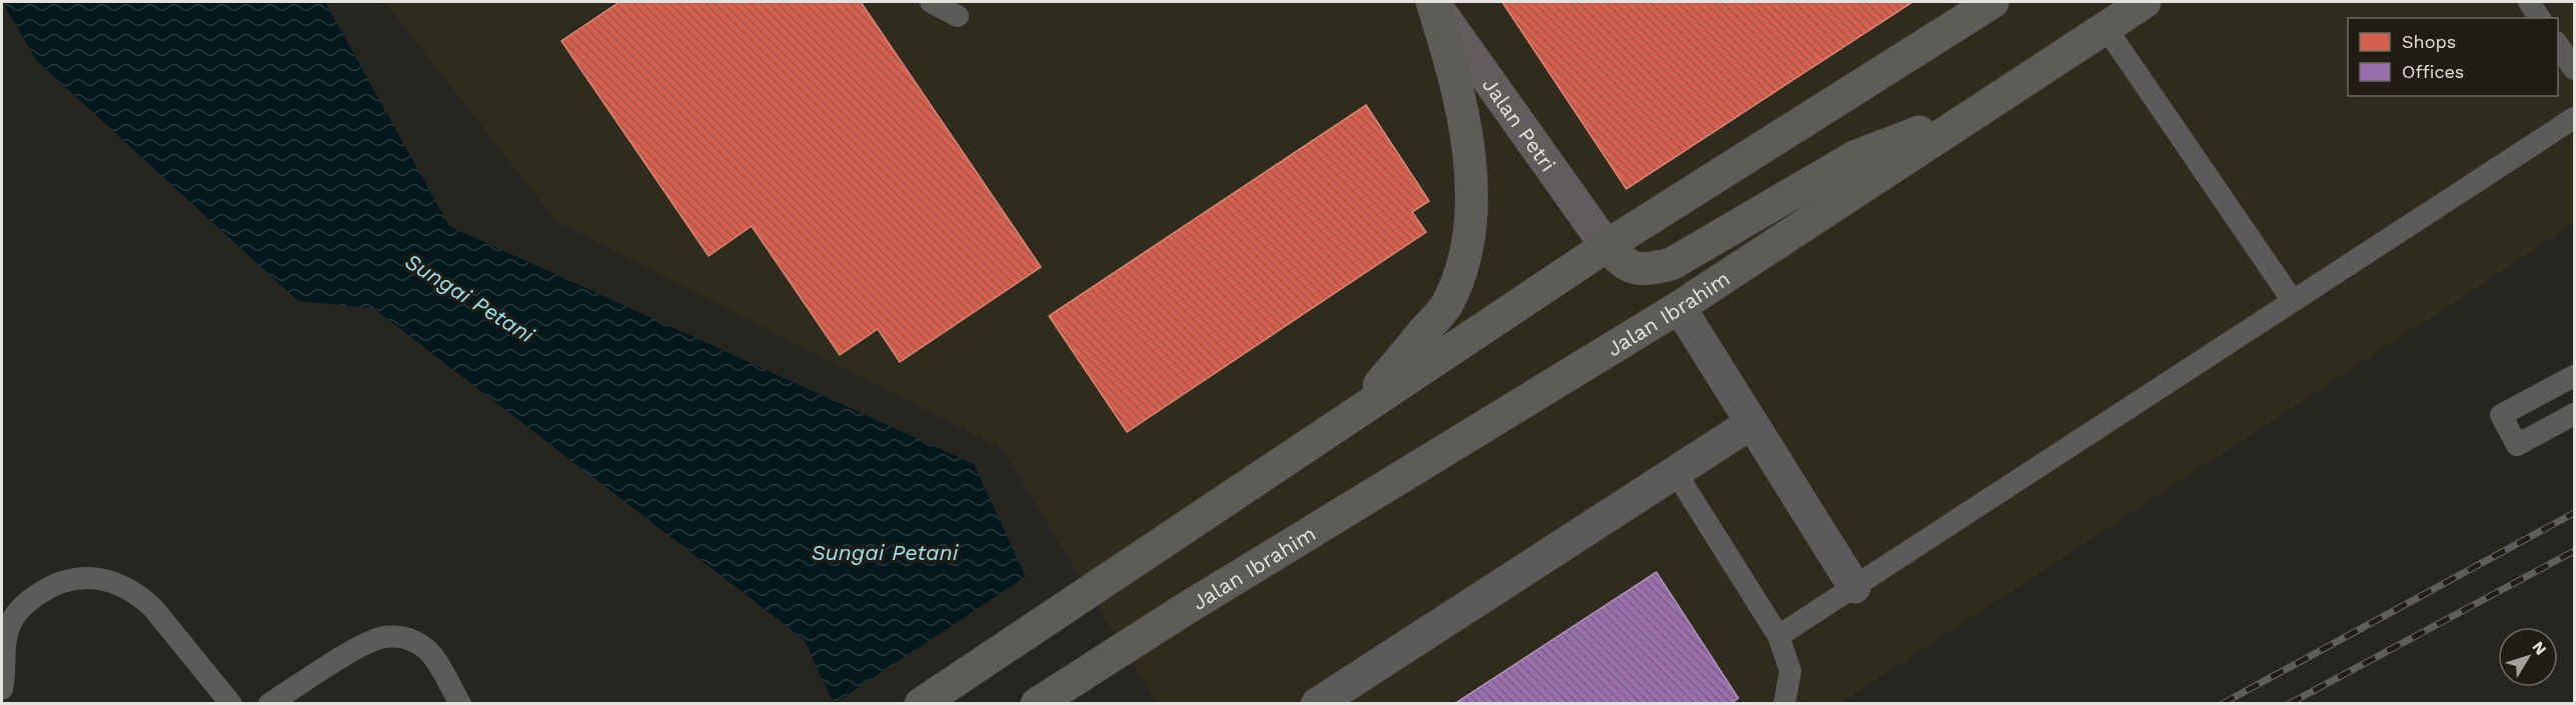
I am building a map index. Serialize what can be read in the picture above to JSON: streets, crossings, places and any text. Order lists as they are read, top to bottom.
{
  "streets": {
    "main road": ["Jalan Petri", "Jalan Ibrahim"]
  },
  "water": ["Sungai Petani"],
  "legend": ["Shops", "Offices"],
  "north": "top right"
}
